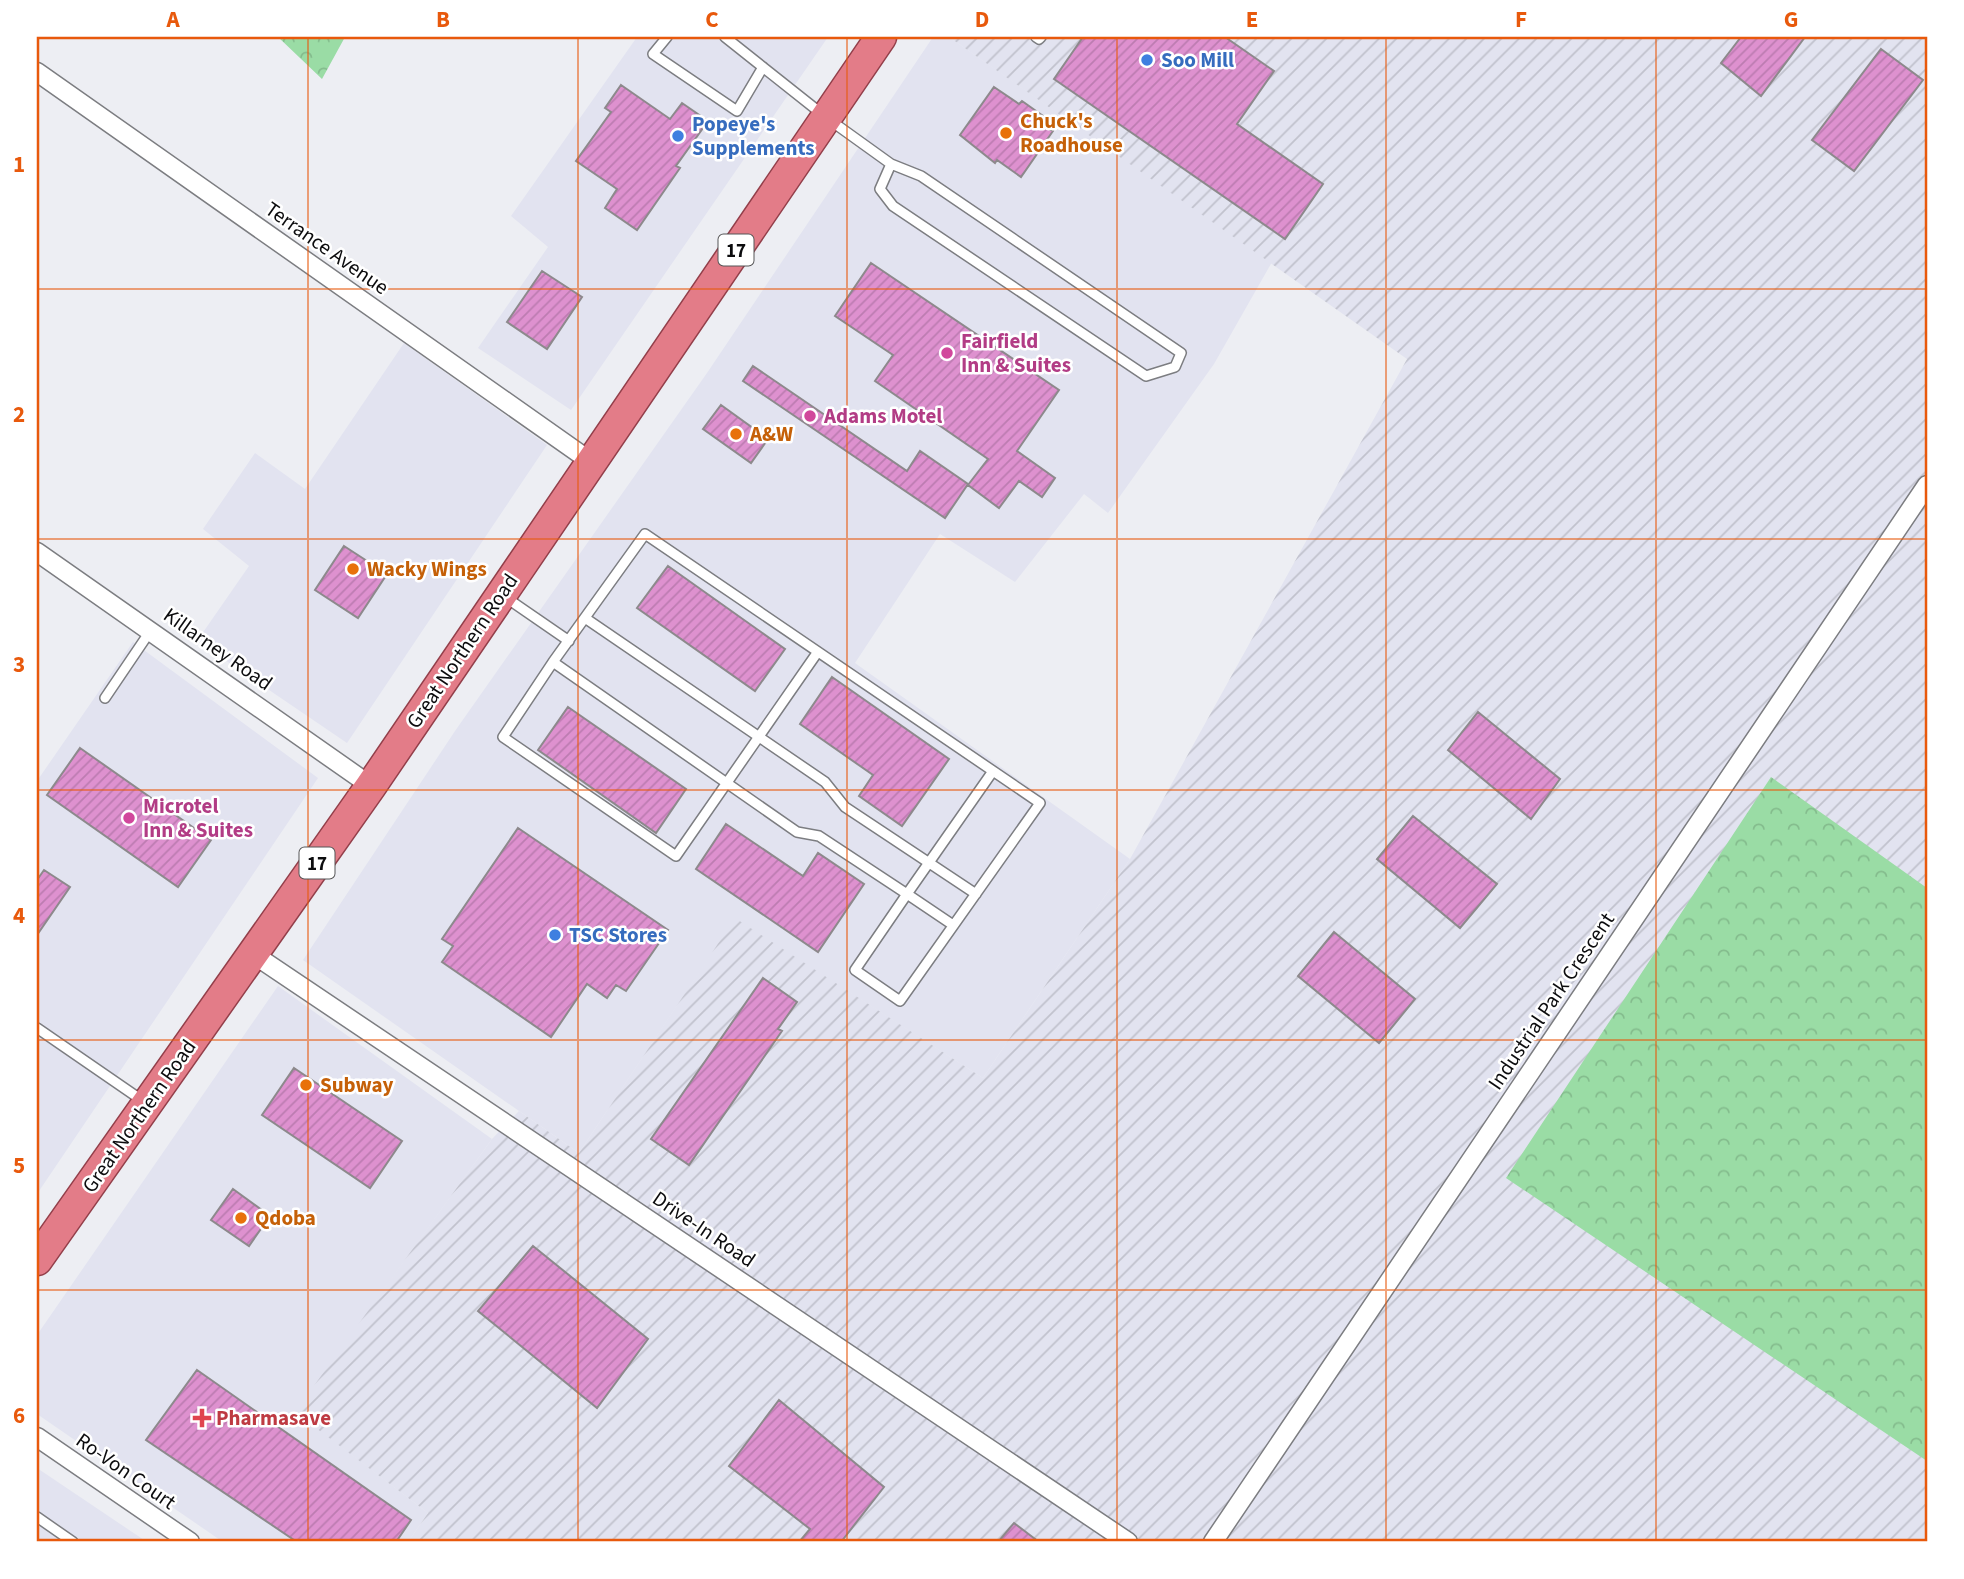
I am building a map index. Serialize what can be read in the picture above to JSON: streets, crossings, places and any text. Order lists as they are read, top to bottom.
{
  "streets": {
    "highway": ["17", "Great Northern Road"],
    "street": [
      "Terrance Avenue",
      "Killarney Road",
      "Industrial Park Crescent",
      "Drive-In Road",
      "Ro-Von Court"
    ]
  },
  "crossings": [
    ["Terrance Avenue", "Great Northern Road"],
    ["Killarney Road", "Great Northern Road"],
    ["Great Northern Road", "Drive-In Road"]
  ],
  "places": {
    "other": [
      "Soo Mill",
      "Chuck's Roadhouse",
      "Popeye's Supplements",
      "Fairfield Inn & Suites",
      "Adams Motel",
      "A&W",
      "Wacky Wings",
      "Microtel Inn & Suites",
      "TSC Stores",
      "Subway",
      "Qdoba"
    ],
    "health": ["Pharmasave"]
  },
  "grid": {
    "columns": [
      "A",
      "B",
      "C",
      "D",
      "E",
      "F",
      "G"
    ],
    "rows": [
      "1",
      "2",
      "3",
      "4",
      "5",
      "6"
    ]
  }
}
